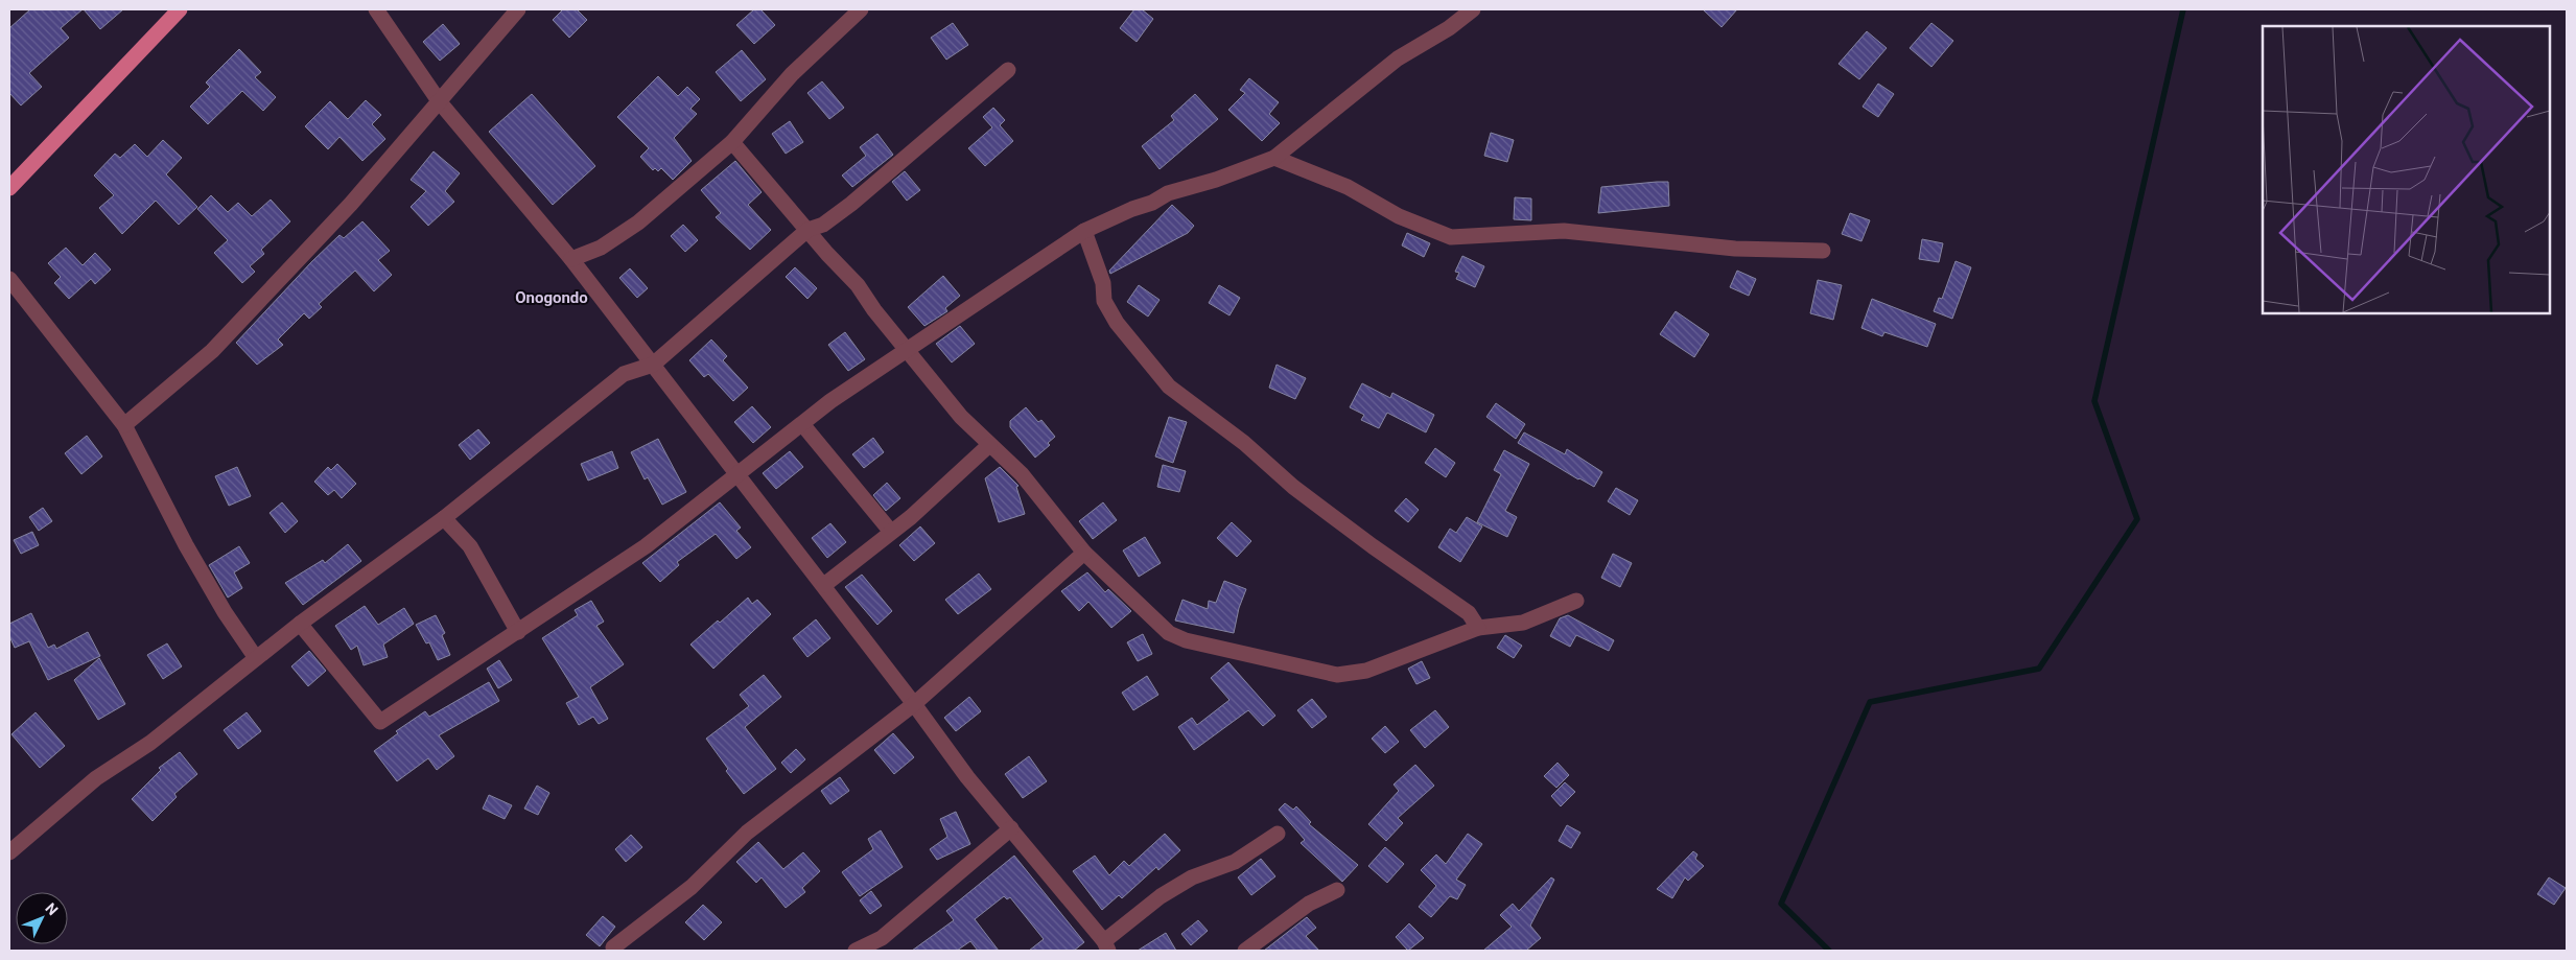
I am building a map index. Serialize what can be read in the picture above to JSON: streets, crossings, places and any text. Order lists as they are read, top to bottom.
{
  "districts": ["Onogondo"],
  "north": "top right"
}
